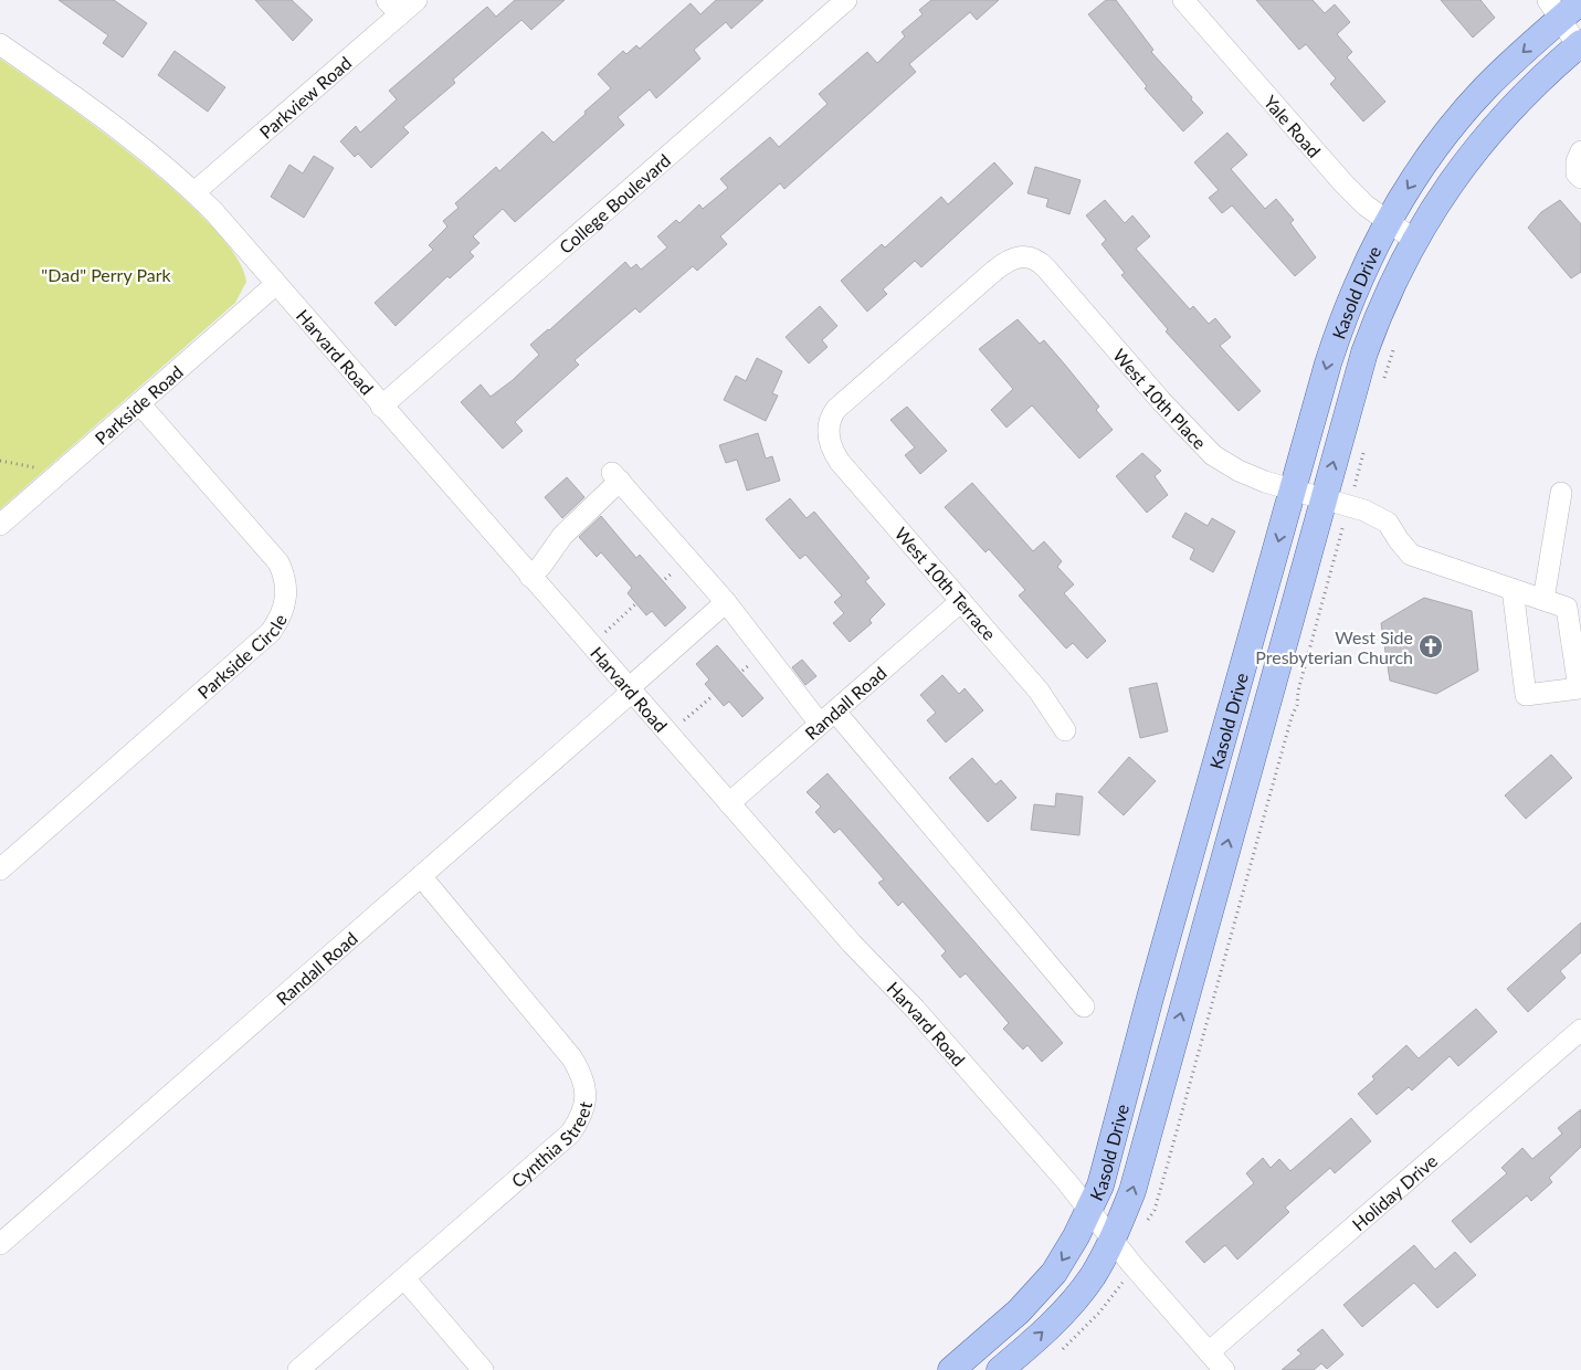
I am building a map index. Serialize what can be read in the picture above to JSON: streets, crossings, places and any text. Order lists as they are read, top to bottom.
{
  "streets": {
    "main road": ["Kasold Drive"],
    "street": [
      "Parkview Road",
      "Yale Road",
      "College Boulevard",
      "Harvard Road",
      "West 10th Place",
      "Parkside Road",
      "West 10th Terrace",
      "Parkside Circle",
      "Randall Road",
      "Cynthia Street",
      "Holiday Drive"
    ]
  },
  "crossings": [
    ["Parkview Road", "Harvard Road"],
    ["Yale Road", "Kasold Drive"],
    ["College Boulevard", "Harvard Road"],
    ["Kasold Drive", "Harvard Road"],
    ["Kasold Drive", "West 10th Place"],
    ["Harvard Road", "Parkside Road"],
    ["Harvard Road", "Randall Road"],
    ["Harvard Road", "Holiday Drive"],
    ["West 10th Place", "West 10th Terrace"],
    ["Parkside Road", "Parkside Circle"],
    ["West 10th Terrace", "Randall Road"],
    ["Randall Road", "Cynthia Street"]
  ],
  "parks": ["\"Dad\" Perry Park"],
  "places": {
    "church": ["West Side Presbyterian Church"]
  }
}
